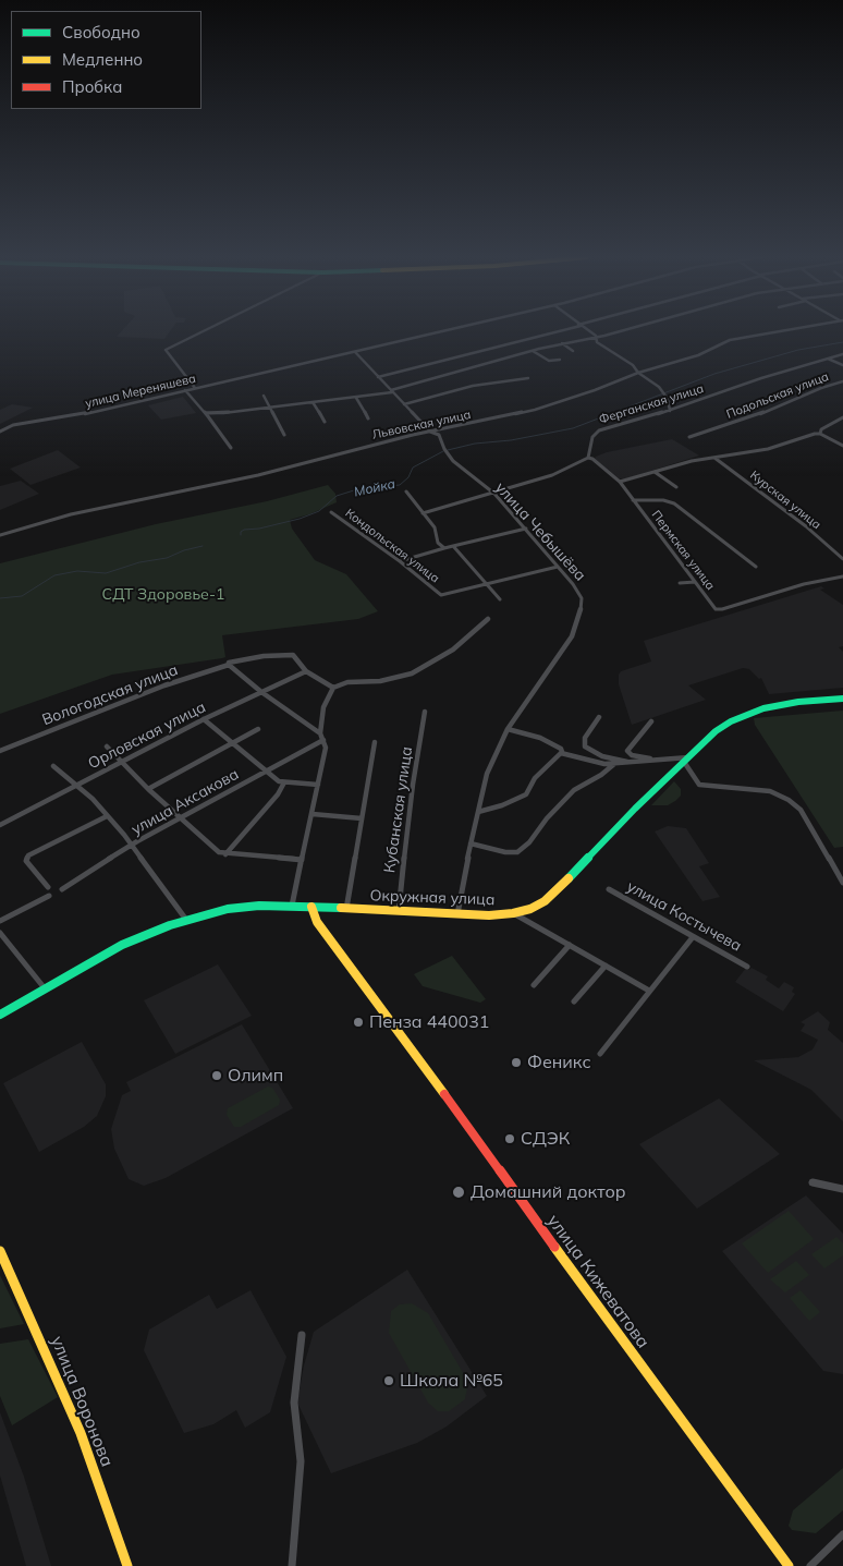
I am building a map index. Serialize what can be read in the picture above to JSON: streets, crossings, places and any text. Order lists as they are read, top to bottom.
{
  "streets": {
    "main road": ["Окружная улица", "улица Кижеватова", "улица Воронова"],
    "street": [
      "улица Мереняшева",
      "Подольская улица",
      "Ферганская улица",
      "Львовская улица",
      "Курская улица",
      "улица Чебышёва",
      "Кондольская улица",
      "Пермская улица",
      "Вологодская улица",
      "Орловская улица",
      "улица Аксакова",
      "Кубанская улица",
      "улица Костычева"
    ]
  },
  "crossings": [
    ["улица Мереняшева", "улица Чебышёва"],
    ["Ферганская улица", "Пермская улица"],
    ["Львовская улица", "улица Чебышёва"],
    ["улица Чебышёва", "Окружная улица"],
    ["Вологодская улица", "Орловская улица"],
    ["Кубанская улица", "Окружная улица"],
    ["Окружная улица", "улица Кижеватова"]
  ],
  "water": ["Мойка"],
  "parks": ["СДТ Здоровье-1"],
  "places": [
    "Пенза 440031",
    "Феникс",
    "Олимп",
    "СДЭК",
    "Домашний доктор",
    "Школа №65"
  ],
  "legend": ["Свободно", "Медленно", "Пробка"]
}
